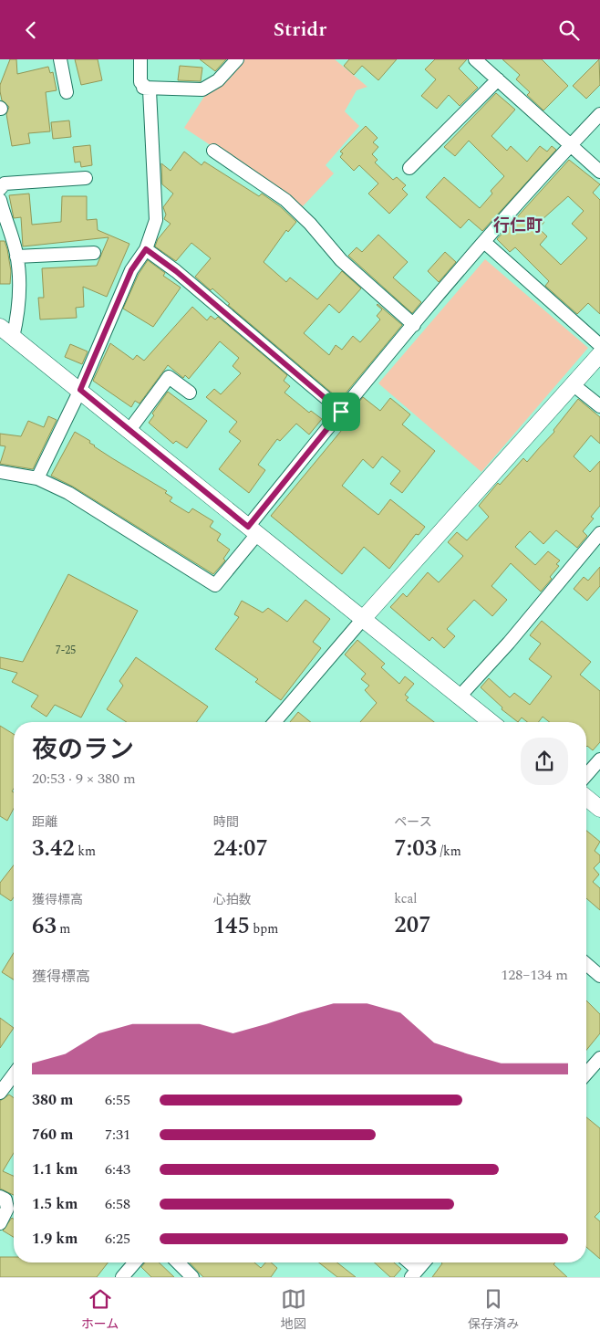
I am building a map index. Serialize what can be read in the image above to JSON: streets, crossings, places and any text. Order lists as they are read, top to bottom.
{
  "districts": ["行仁町"],
  "house_numbers": ["7-25"],
  "page": {
    "header": "Stridr",
    "heading": ["夜のラン", "20:53 · 9 × 380 m"],
    "stats": [
      ["距離", "3.42 km"],
      ["時間", "24:07"],
      ["ペース", "7:03 /km"],
      ["獲得標高", "63 m"],
      ["心拍数", "145 bpm"],
      ["kcal", "207"]
    ],
    "chart": ["獲得標高", "128–134 m"],
    "list": [
      {
        "name": "380 m",
        "note": "6:55"
      },
      {
        "name": "760 m",
        "note": "7:31"
      },
      {
        "name": "1.1 km",
        "note": "6:43"
      },
      {
        "name": "1.5 km",
        "note": "6:58"
      },
      {
        "name": "1.9 km",
        "note": "6:25"
      }
    ],
    "tabs": ["ホーム", "地図", "保存済み"]
  }
}
